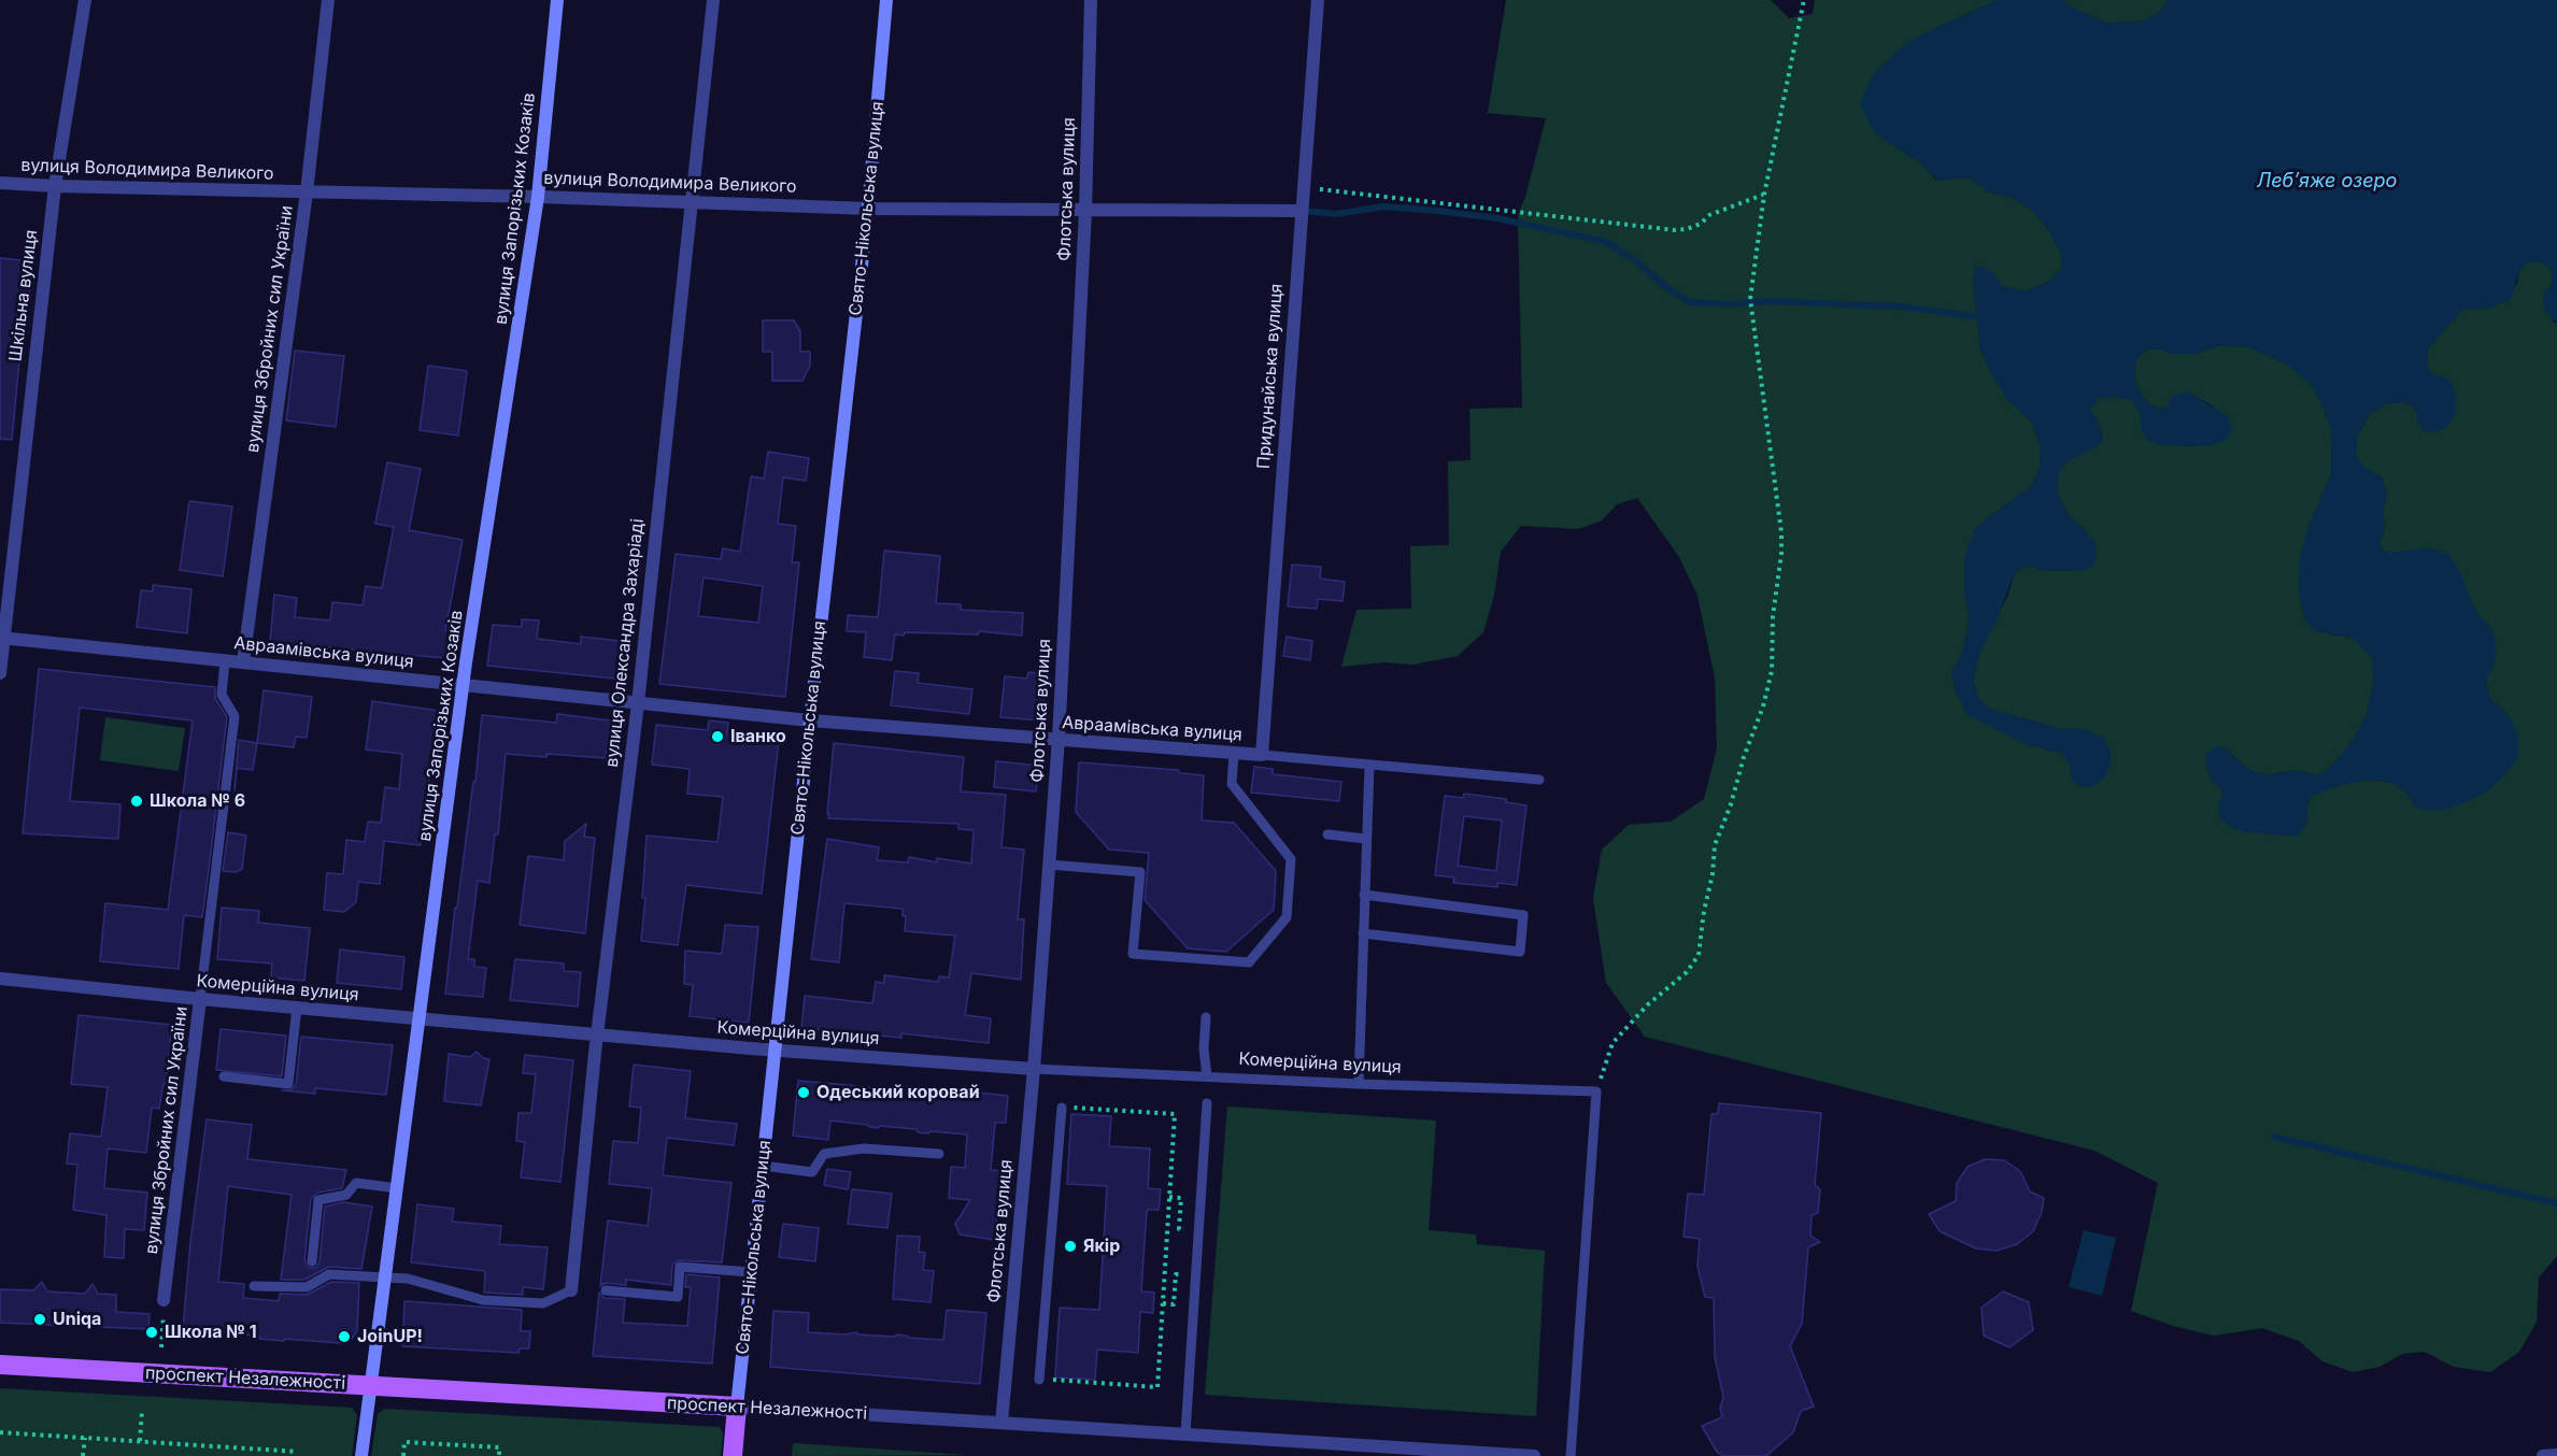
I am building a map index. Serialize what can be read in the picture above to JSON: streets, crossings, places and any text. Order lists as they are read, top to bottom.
{
  "streets": {
    "main road": ["вулиця Запорізьких Козаків", "Свято-Нікольська вулиця", "проспект Незалежності"],
    "street": [
      "вулиця Володимира Великого",
      "Флотська вулиця",
      "Шкільна вулиця",
      "вулиця Збройних сил України",
      "Придунайська вулиця",
      "вулиця Олександра Захаріаді",
      "Авраамівська вулиця",
      "Комерційна вулиця"
    ]
  },
  "crossings": [
    ["вулиця Володимира Великого", "Флотська вулиця"],
    ["вулиця Володимира Великого", "вулиця Запорізьких Козаків"],
    ["вулиця Володимира Великого", "Свято-Нікольська вулиця"],
    ["вулиця Володимира Великого", "Шкільна вулиця"],
    ["вулиця Володимира Великого", "вулиця Збройних сил України"],
    ["вулиця Володимира Великого", "Придунайська вулиця"],
    ["вулиця Володимира Великого", "вулиця Олександра Захаріаді"],
    ["Флотська вулиця", "Авраамівська вулиця"],
    ["Флотська вулиця", "Комерційна вулиця"],
    ["Флотська вулиця", "проспект Незалежності"],
    ["вулиця Запорізьких Козаків", "Авраамівська вулиця"],
    ["вулиця Запорізьких Козаків", "Комерційна вулиця"],
    ["вулиця Запорізьких Козаків", "проспект Незалежності"],
    ["Свято-Нікольська вулиця", "Авраамівська вулиця"],
    ["Свято-Нікольська вулиця", "Комерційна вулиця"],
    ["Свято-Нікольська вулиця", "проспект Незалежності"],
    ["Шкільна вулиця", "Авраамівська вулиця"],
    ["вулиця Збройних сил України", "Авраамівська вулиця"],
    ["вулиця Збройних сил України", "Комерційна вулиця"],
    ["Придунайська вулиця", "Авраамівська вулиця"],
    ["вулиця Олександра Захаріаді", "Авраамівська вулиця"],
    ["вулиця Олександра Захаріаді", "Комерційна вулиця"]
  ],
  "water": ["Леб’яже озеро"],
  "places": [
    "Іванко",
    "Школа № 6",
    "Одеський коровай",
    "Якір",
    "Uniqa",
    "Школа № 1",
    "JoinUP!"
  ]
}
